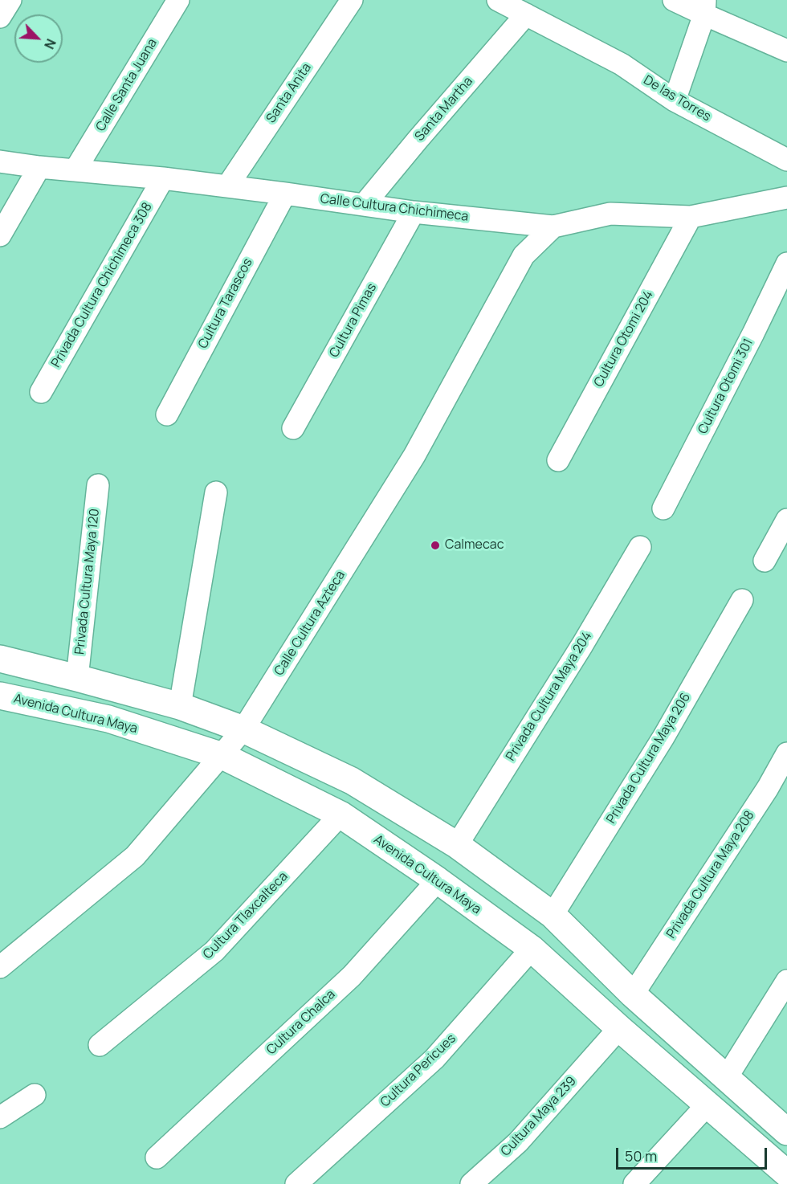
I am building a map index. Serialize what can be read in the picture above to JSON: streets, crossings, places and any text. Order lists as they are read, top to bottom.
{
  "streets": {
    "street": [
      "Calle Santa Juana",
      "Santa Anita",
      "De las Torres",
      "Santa Martha",
      "Calle Cultura Chichimeca",
      "Privada Cultura Chichimeca 308",
      "Cultura Tarascos",
      "Cultura Pimas",
      "Cultura Otomi 204",
      "Cultura Otomi 301",
      "Privada Cultura Maya 120",
      "Calle Cultura Azteca",
      "Privada Cultura Maya 204",
      "Avenida Cultura Maya",
      "Privada Cultura Maya 206",
      "Privada Cultura Maya 208",
      "Cultura Tlaxcalteca",
      "Cultura Chalca",
      "Cultura Pericues",
      "Cultura Maya 239"
    ]
  },
  "crossings": [
    ["Calle Santa Juana", "Calle Cultura Chichimeca"],
    ["Santa Anita", "Calle Cultura Chichimeca"],
    ["De las Torres", "Santa Martha"],
    ["Santa Martha", "Calle Cultura Chichimeca"],
    ["Calle Cultura Chichimeca", "Privada Cultura Chichimeca 308"],
    ["Calle Cultura Chichimeca", "Cultura Tarascos"],
    ["Calle Cultura Chichimeca", "Cultura Pimas"],
    ["Calle Cultura Chichimeca", "Cultura Otomi 204"],
    ["Calle Cultura Chichimeca", "Calle Cultura Azteca"],
    ["Calle Cultura Azteca", "Avenida Cultura Maya"],
    ["Avenida Cultura Maya", "Cultura Tlaxcalteca"],
    ["Avenida Cultura Maya", "Cultura Chalca"],
    ["Avenida Cultura Maya", "Cultura Pericues"],
    ["Avenida Cultura Maya", "Cultura Maya 239"]
  ],
  "places": ["Calmecac"],
  "scale_bar": "50 m",
  "north": "bottom right"
}
